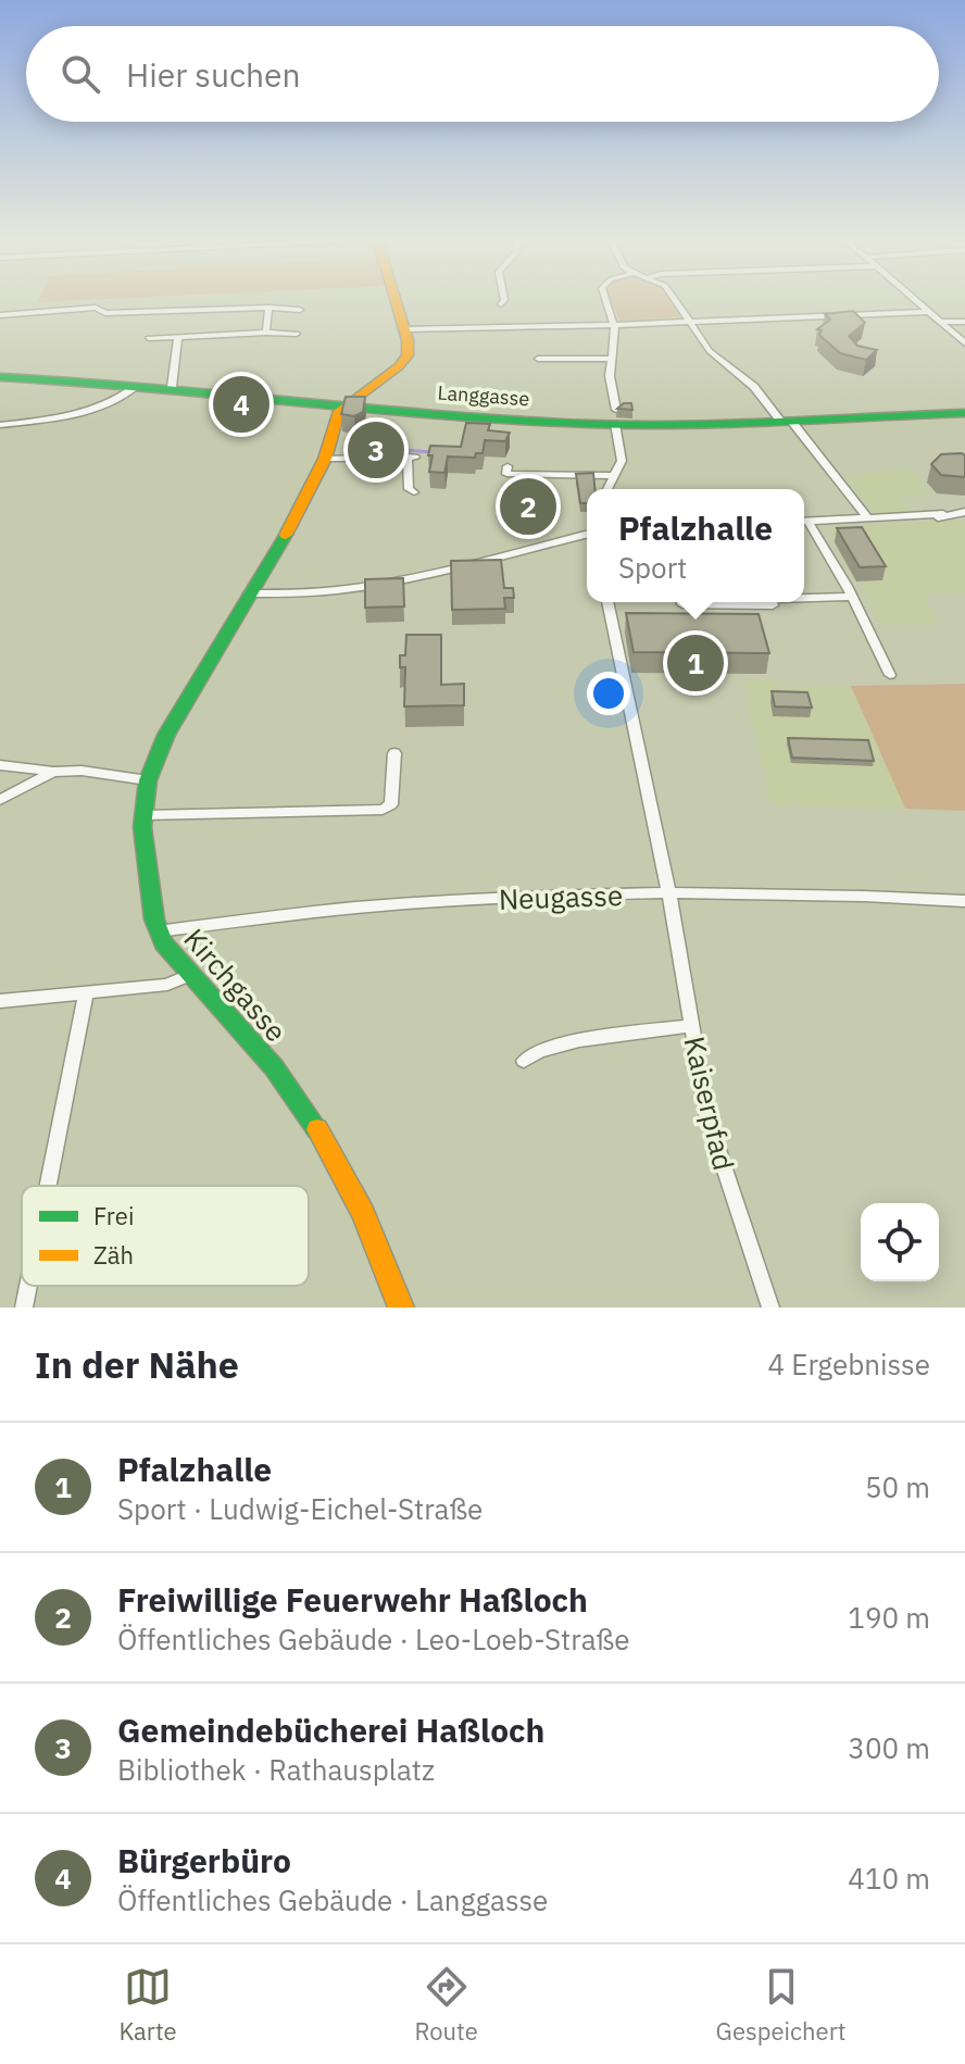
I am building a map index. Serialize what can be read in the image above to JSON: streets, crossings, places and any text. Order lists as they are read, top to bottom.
{
  "streets": {
    "street": [
      "Langgasse",
      "Neugasse",
      "Kirchgasse",
      "Kaiserpfad"
    ]
  },
  "crossings": [
    ["Langgasse", "Kirchgasse"],
    ["Neugasse", "Kirchgasse"],
    ["Neugasse", "Kaiserpfad"]
  ],
  "legend": ["Frei", "Zäh"],
  "page": {
    "search": "Hier suchen",
    "pins": [
      "4",
      "3",
      "2",
      "1"
    ],
    "popup": ["Pfalzhalle", "Sport"],
    "heading": ["In der Nähe", "4 Ergebnisse"],
    "list": [
      {
        "mark": "1",
        "name": "Pfalzhalle",
        "note": "Sport · Ludwig-Eichel-Straße",
        "value": "50 m"
      },
      {
        "mark": "2",
        "name": "Freiwillige Feuerwehr Haßloch",
        "note": "Öffentliches Gebäude · Leo-Loeb-Straße",
        "value": "190 m"
      },
      {
        "mark": "3",
        "name": "Gemeindebücherei Haßloch",
        "note": "Bibliothek · Rathausplatz",
        "value": "300 m"
      },
      {
        "mark": "4",
        "name": "Bürgerbüro",
        "note": "Öffentliches Gebäude · Langgasse",
        "value": "410 m"
      }
    ],
    "nav": ["Karte", "Route", "Gespeichert"]
  }
}
